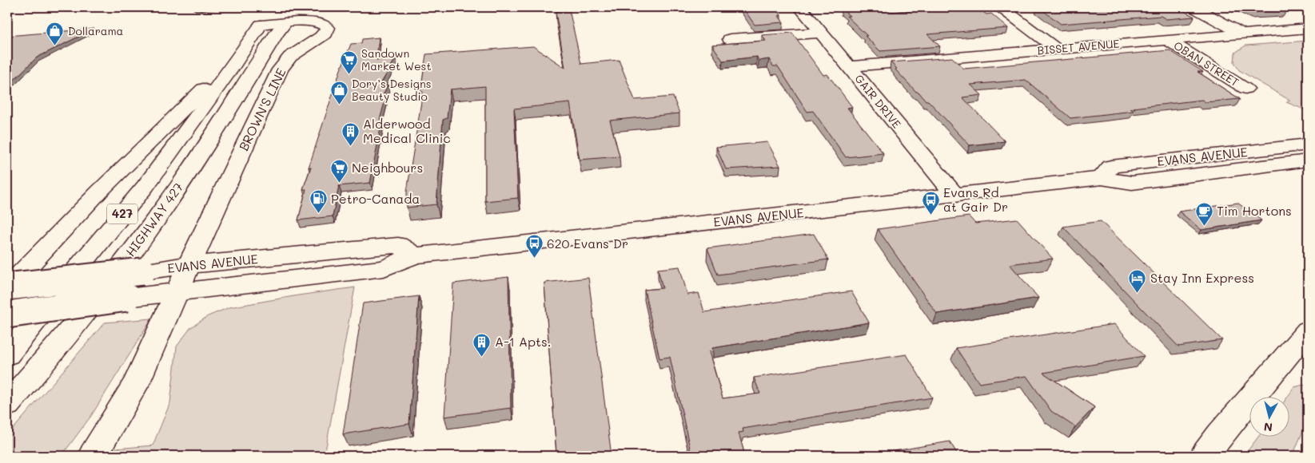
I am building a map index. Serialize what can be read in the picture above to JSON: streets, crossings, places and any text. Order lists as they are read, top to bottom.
{
  "streets": {
    "main road": [
      "BISSET AVENUE",
      "OBAN STREET",
      "GAIR DRIVE",
      "BROWN'S LINE",
      "EVANS AVENUE",
      "427",
      "HIGHWAY 427"
    ]
  },
  "crossings": [
    ["BISSET AVENUE", "OBAN STREET"],
    ["BISSET AVENUE", "GAIR DRIVE"],
    ["GAIR DRIVE", "EVANS AVENUE"],
    ["BROWN'S LINE", "EVANS AVENUE"],
    ["BROWN'S LINE", "HIGHWAY 427"]
  ],
  "places": {
    "shop": ["Dollarama", "Dory’s Designs Beauty Studio"],
    "supermarket": ["Sandown Market West", "Neighbours"],
    "building": ["Alderwood Medical Clinic", "A-1 Apts."],
    "fuel station": ["Petro-Canada"],
    "bus stop": ["Evans Rd at Gair Dr", "620 Evans Dr"],
    "cafe": ["Tim Hortons"],
    "hotel": ["Stay Inn Express"]
  },
  "north": "bottom"
}
